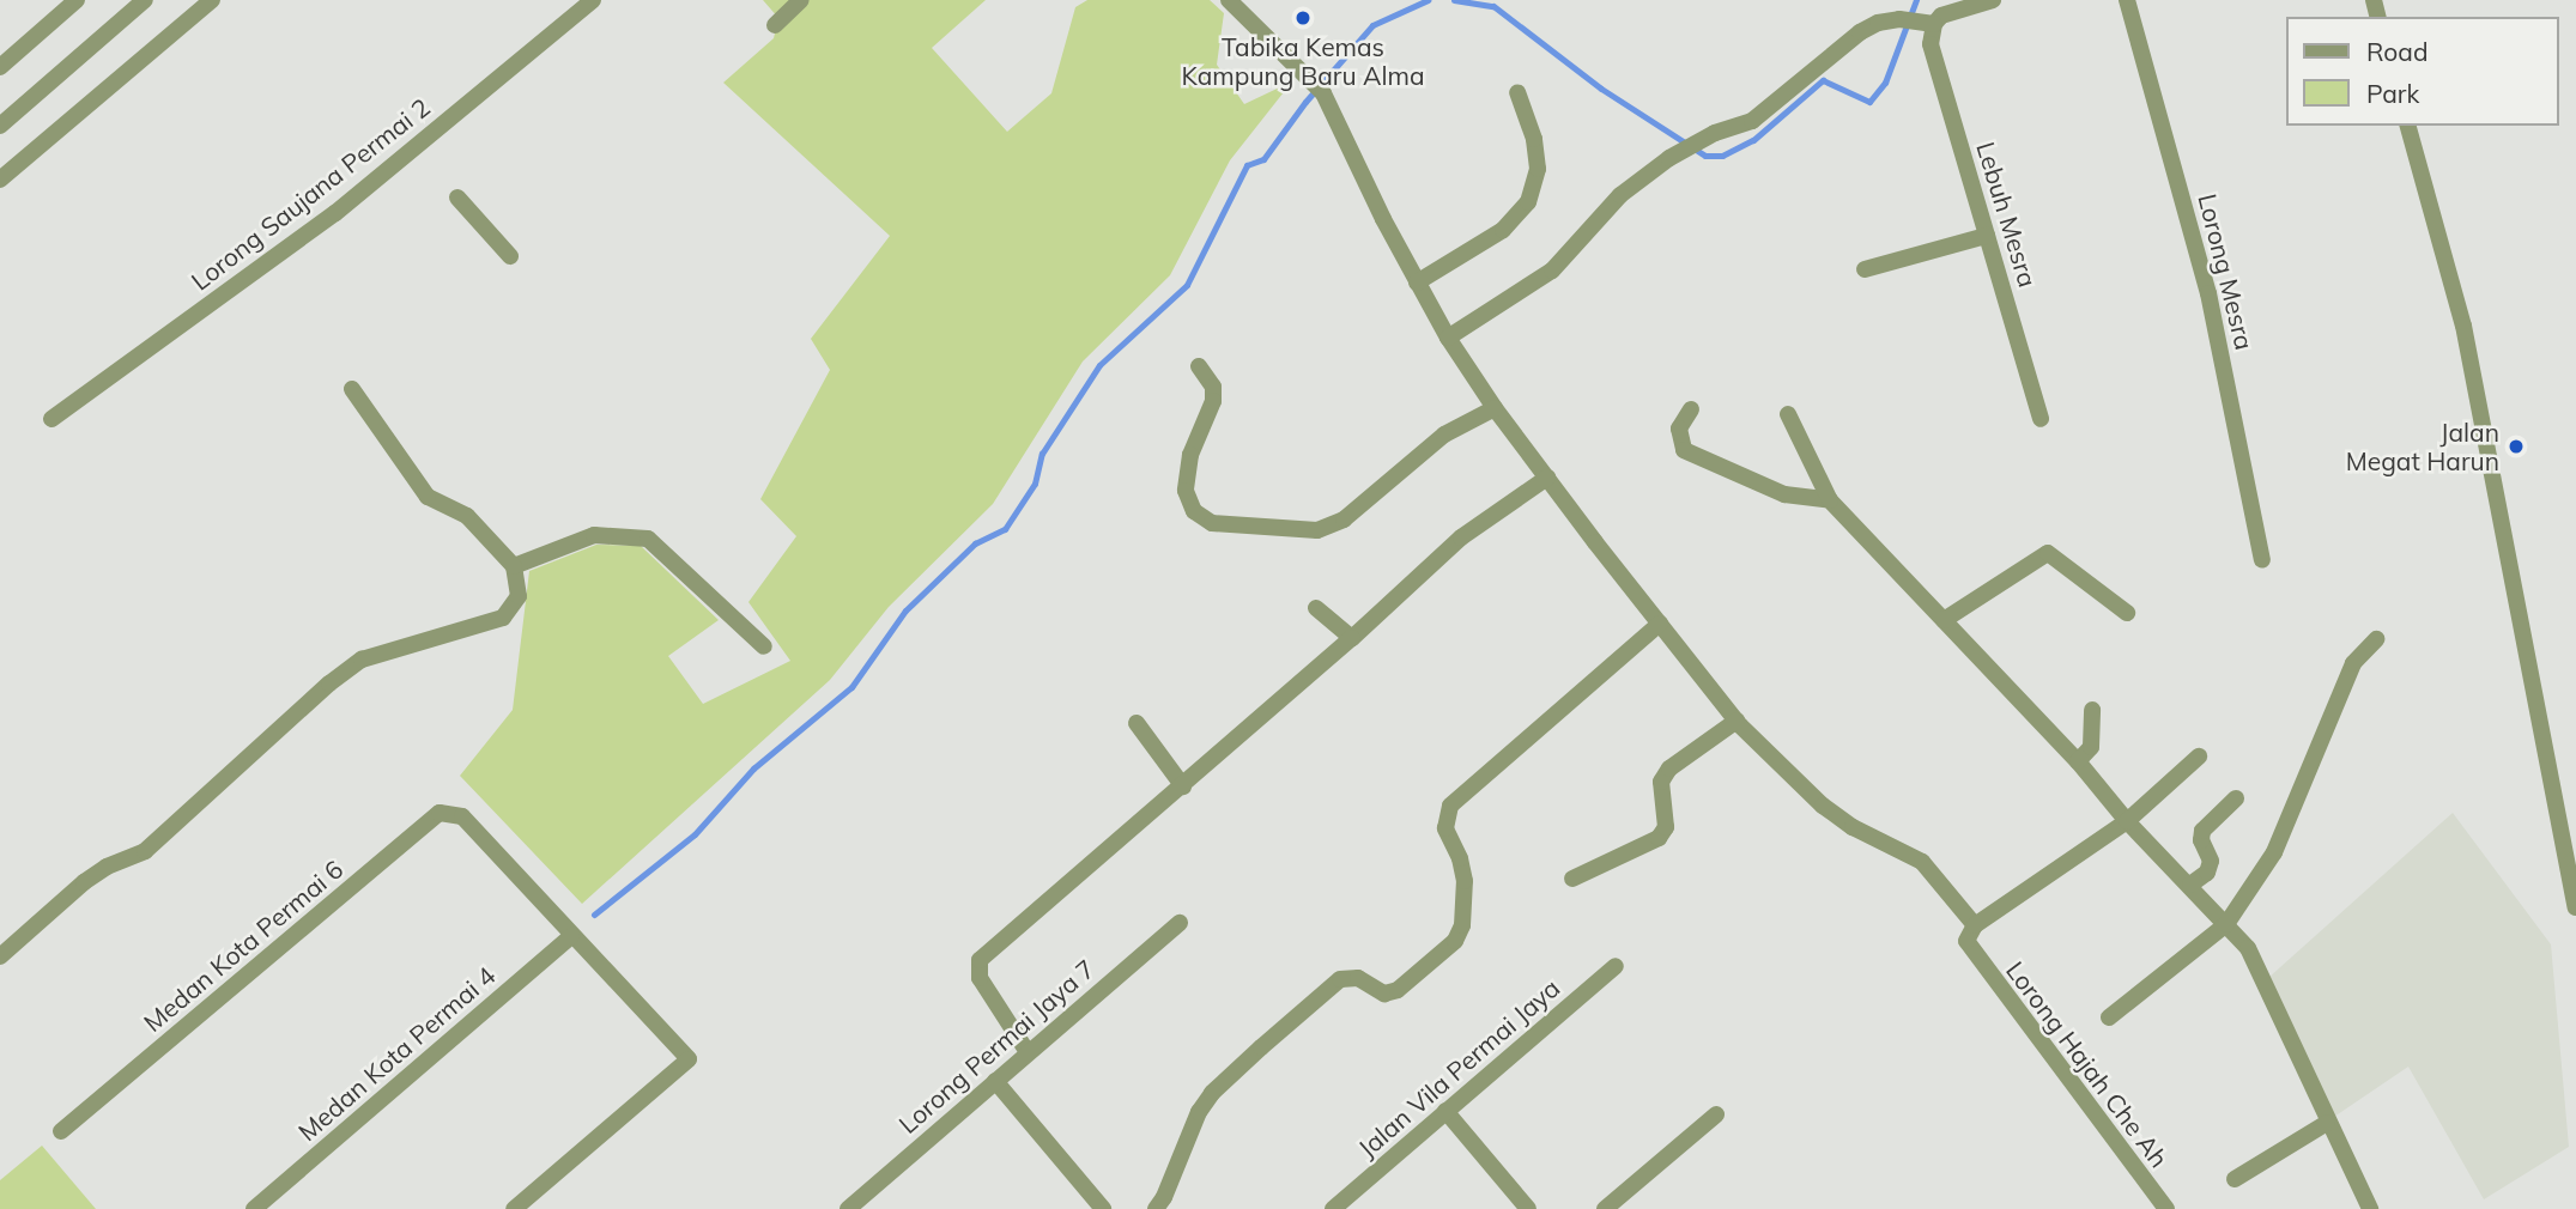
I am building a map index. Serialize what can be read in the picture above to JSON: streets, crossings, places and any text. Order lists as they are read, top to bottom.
{
  "streets": {
    "street": [
      "Lorong Saujana Permai 2",
      "Lebuh Mesra",
      "Lorong Mesra",
      "Medan Kota Permai 6",
      "Lorong Permai Jaya 7",
      "Medan Kota Permai 4",
      "Lorong Hajah Che Ah",
      "Jalan Vila Permai Jaya"
    ]
  },
  "crossings": [
    ["Medan Kota Permai 6", "Medan Kota Permai 4"]
  ],
  "places": ["Tabika Kemas Kampung Baru Alma", "Jalan Megat Harun"],
  "legend": ["Road", "Park"]
}
